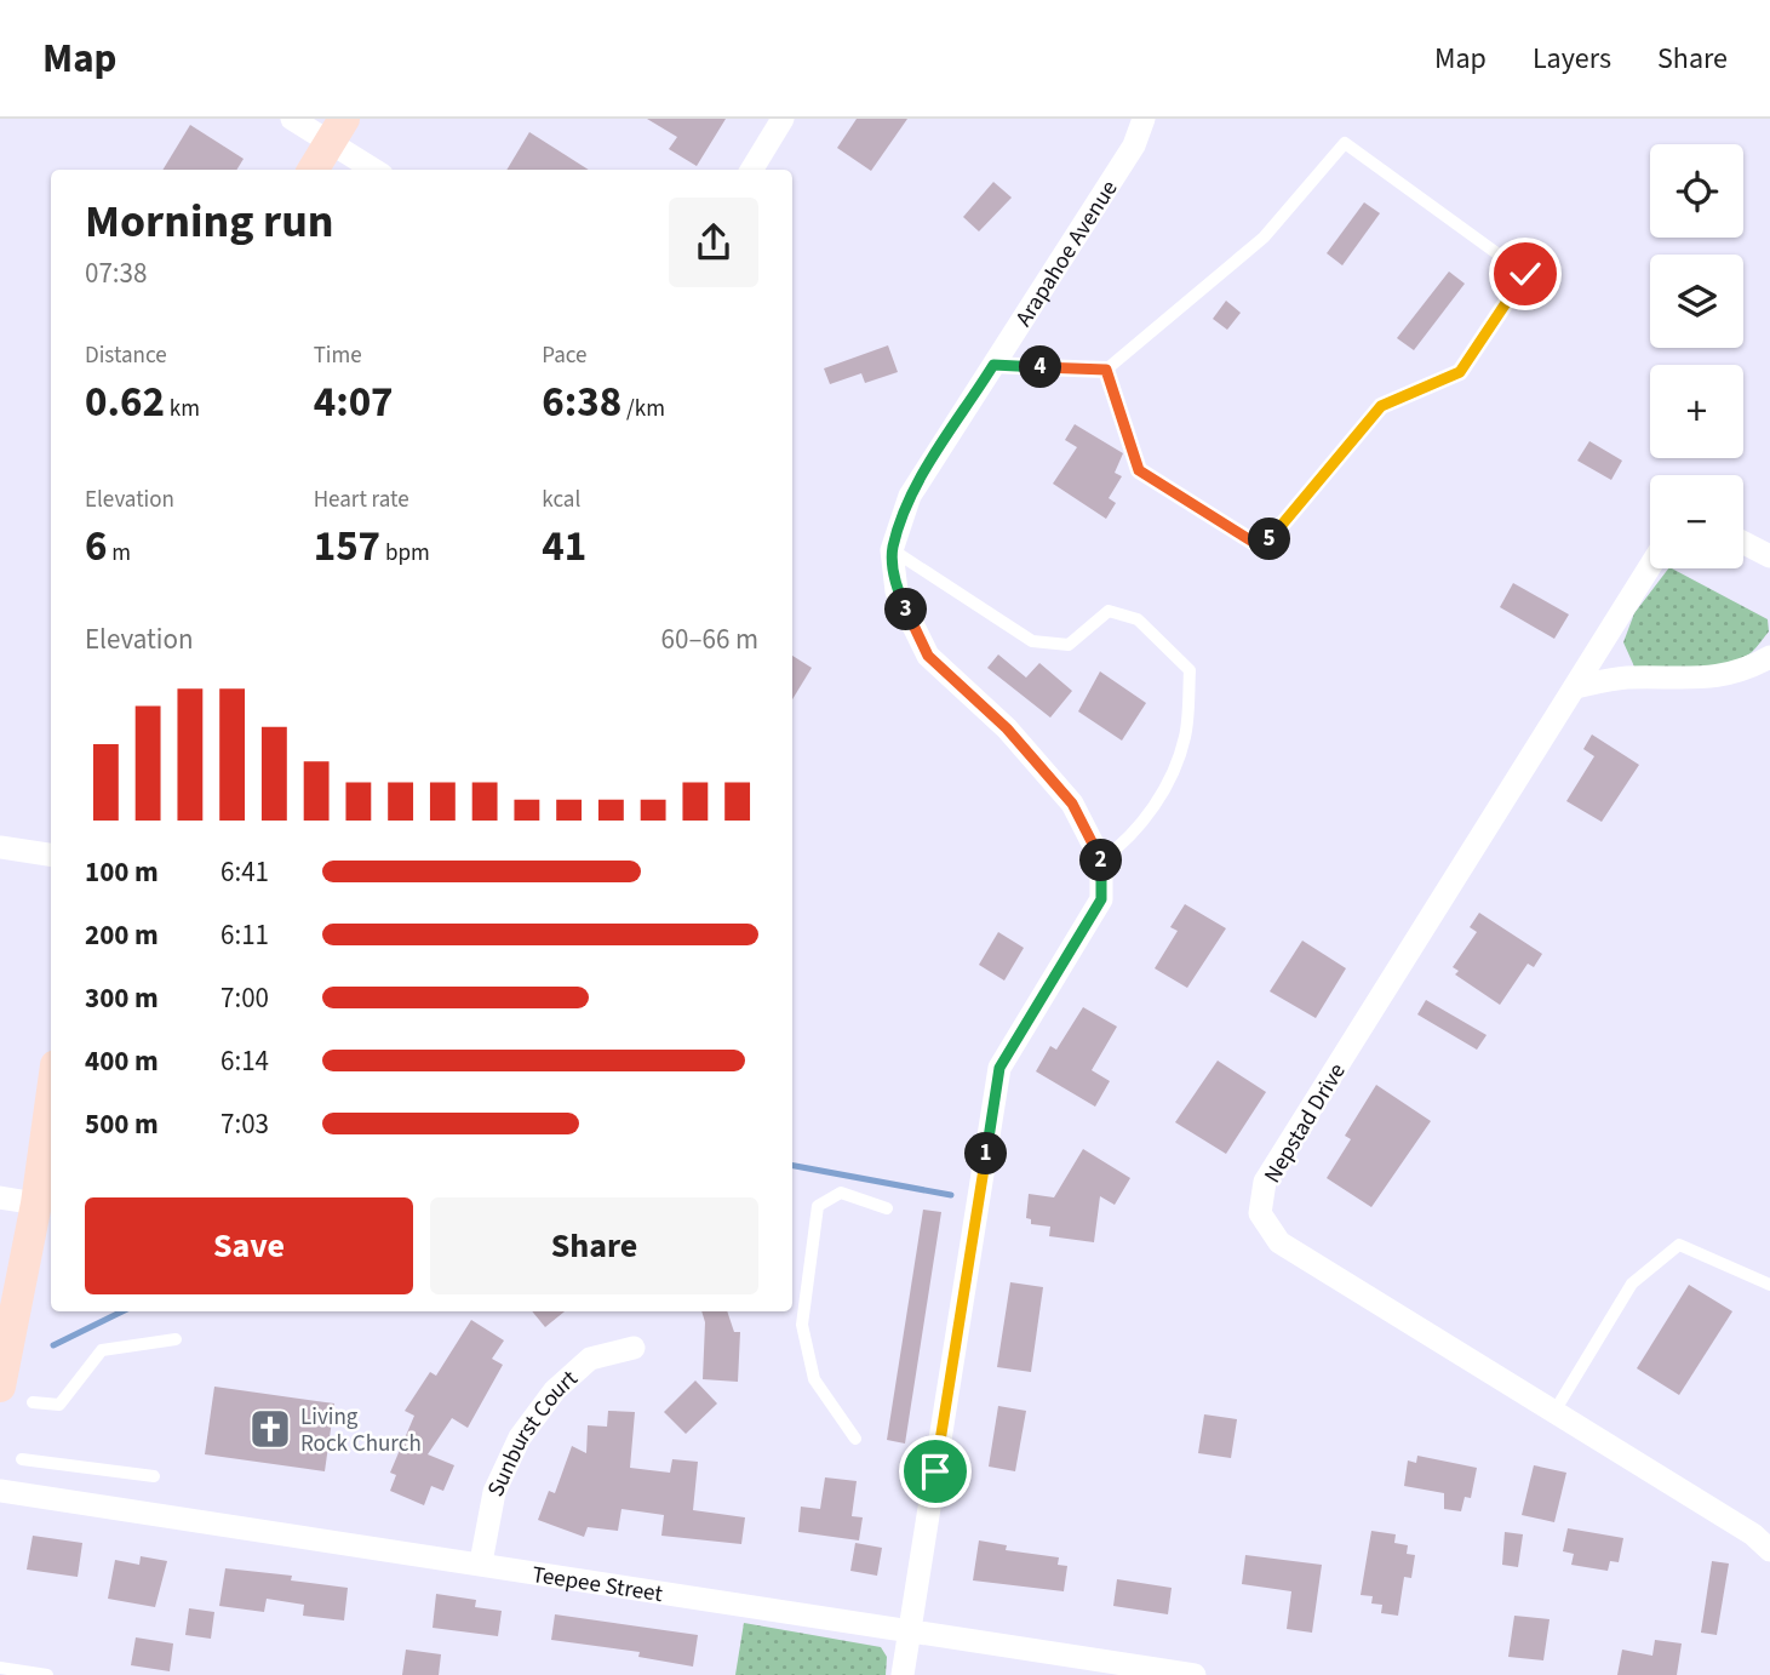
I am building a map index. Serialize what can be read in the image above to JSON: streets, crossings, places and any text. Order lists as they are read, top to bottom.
{
  "streets": {
    "street": [
      "Arapahoe Avenue",
      "Nepstad Drive",
      "Sunburst Court",
      "Teepee Street"
    ]
  },
  "crossings": [
    ["Arapahoe Avenue", "Teepee Street"],
    ["Sunburst Court", "Teepee Street"]
  ],
  "places": {
    "church": ["Living Rock Church"]
  },
  "page": {
    "header": "Map",
    "nav": ["Map", "Layers", "Share"],
    "map_buttons": ["+", "−"],
    "heading": ["Morning run", "07:38"],
    "stats": [
      ["Distance", "0.62 km"],
      ["Time", "4:07"],
      ["Pace", "6:38 /km"],
      ["Elevation", "6 m"],
      ["Heart rate", "157 bpm"],
      ["kcal", "41"]
    ],
    "pins": [
      "4",
      "5",
      "3",
      "2",
      "1"
    ],
    "chart": ["Elevation", "60–66 m"],
    "list": [
      {
        "name": "100 m",
        "note": "6:41"
      },
      {
        "name": "200 m",
        "note": "6:11"
      },
      {
        "name": "300 m",
        "note": "7:00"
      },
      {
        "name": "400 m",
        "note": "6:14"
      },
      {
        "name": "500 m",
        "note": "7:03"
      }
    ],
    "buttons": ["Save", "Share"]
  }
}
